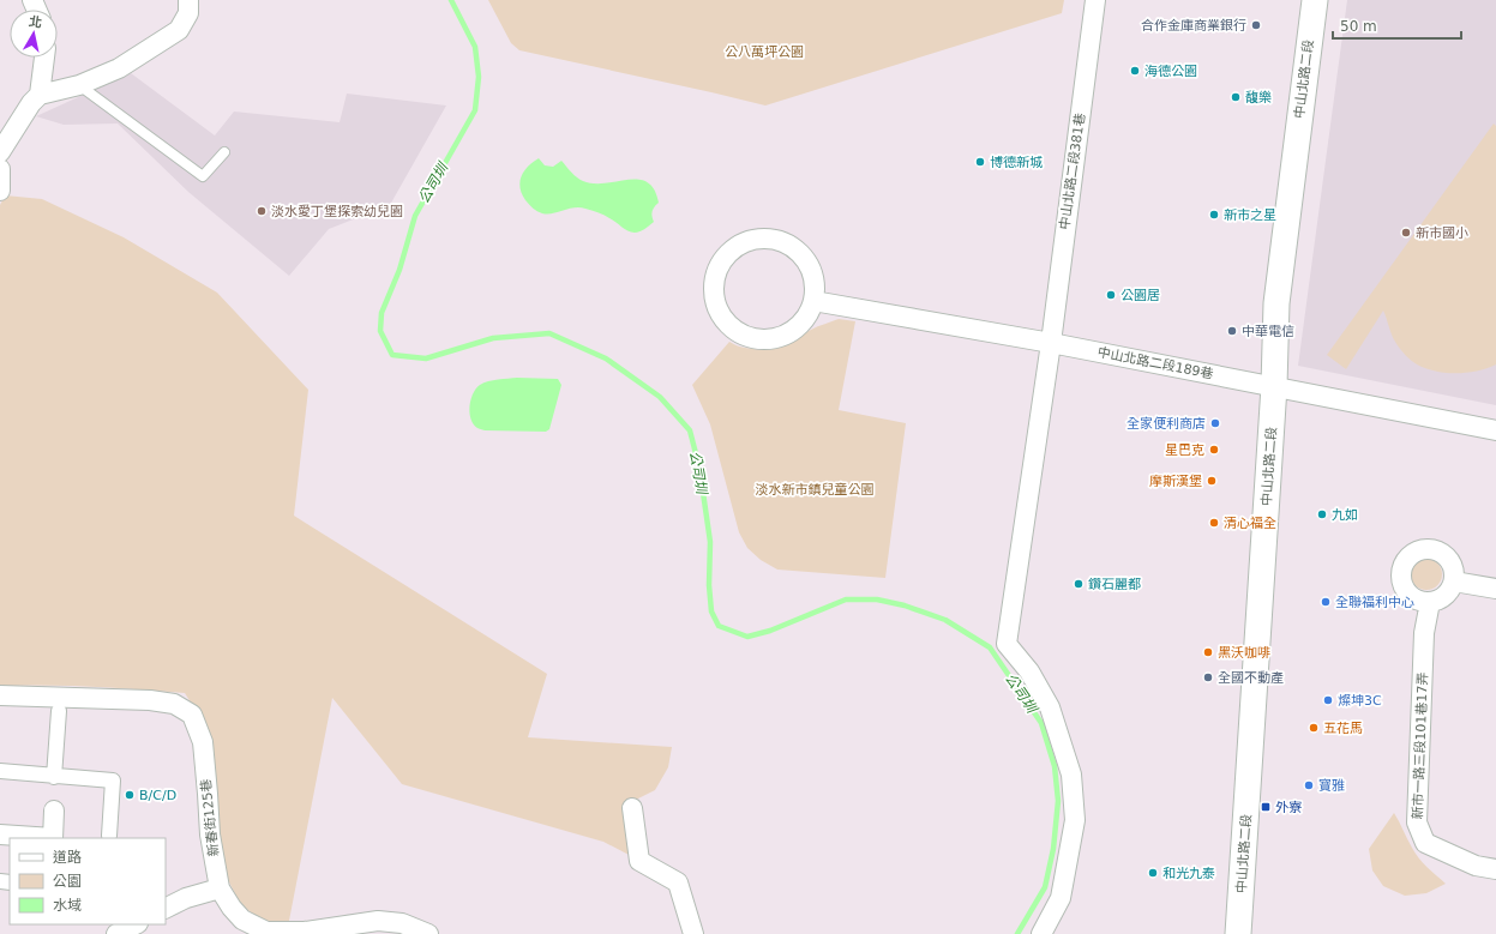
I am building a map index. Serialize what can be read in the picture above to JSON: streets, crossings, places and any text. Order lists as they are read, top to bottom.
{
  "streets": {
    "street": [
      "中山北路二段",
      "中山北路二段381巷",
      "中山北路二段189巷",
      "新市一路三段101巷17弄",
      "新春街125巷"
    ]
  },
  "crossings": [
    ["中山北路二段", "中山北路二段189巷"],
    ["中山北路二段381巷", "中山北路二段189巷"]
  ],
  "water": ["公司圳"],
  "parks": ["公八萬坪公園", "淡水新市鎮兒童公園"],
  "places": {
    "other": [
      "合作金庫商業銀行",
      "海德公園",
      "馥樂",
      "博德新城",
      "淡水愛丁堡探索幼兒園",
      "新市之星",
      "新市國小",
      "公園居",
      "中華電信",
      "全家便利商店",
      "星巴克",
      "摩斯漢堡",
      "九如",
      "清心福全",
      "鑽石麗都",
      "全聯福利中心",
      "黑沃咖啡",
      "全國不動產",
      "燦坤3C",
      "五花馬",
      "寶雅",
      "B/C/D",
      "和光九泰"
    ],
    "transit": ["外寮"]
  },
  "legend": ["道路", "公園", "水域"],
  "scale_bar": "50 m",
  "north": "top"
}
